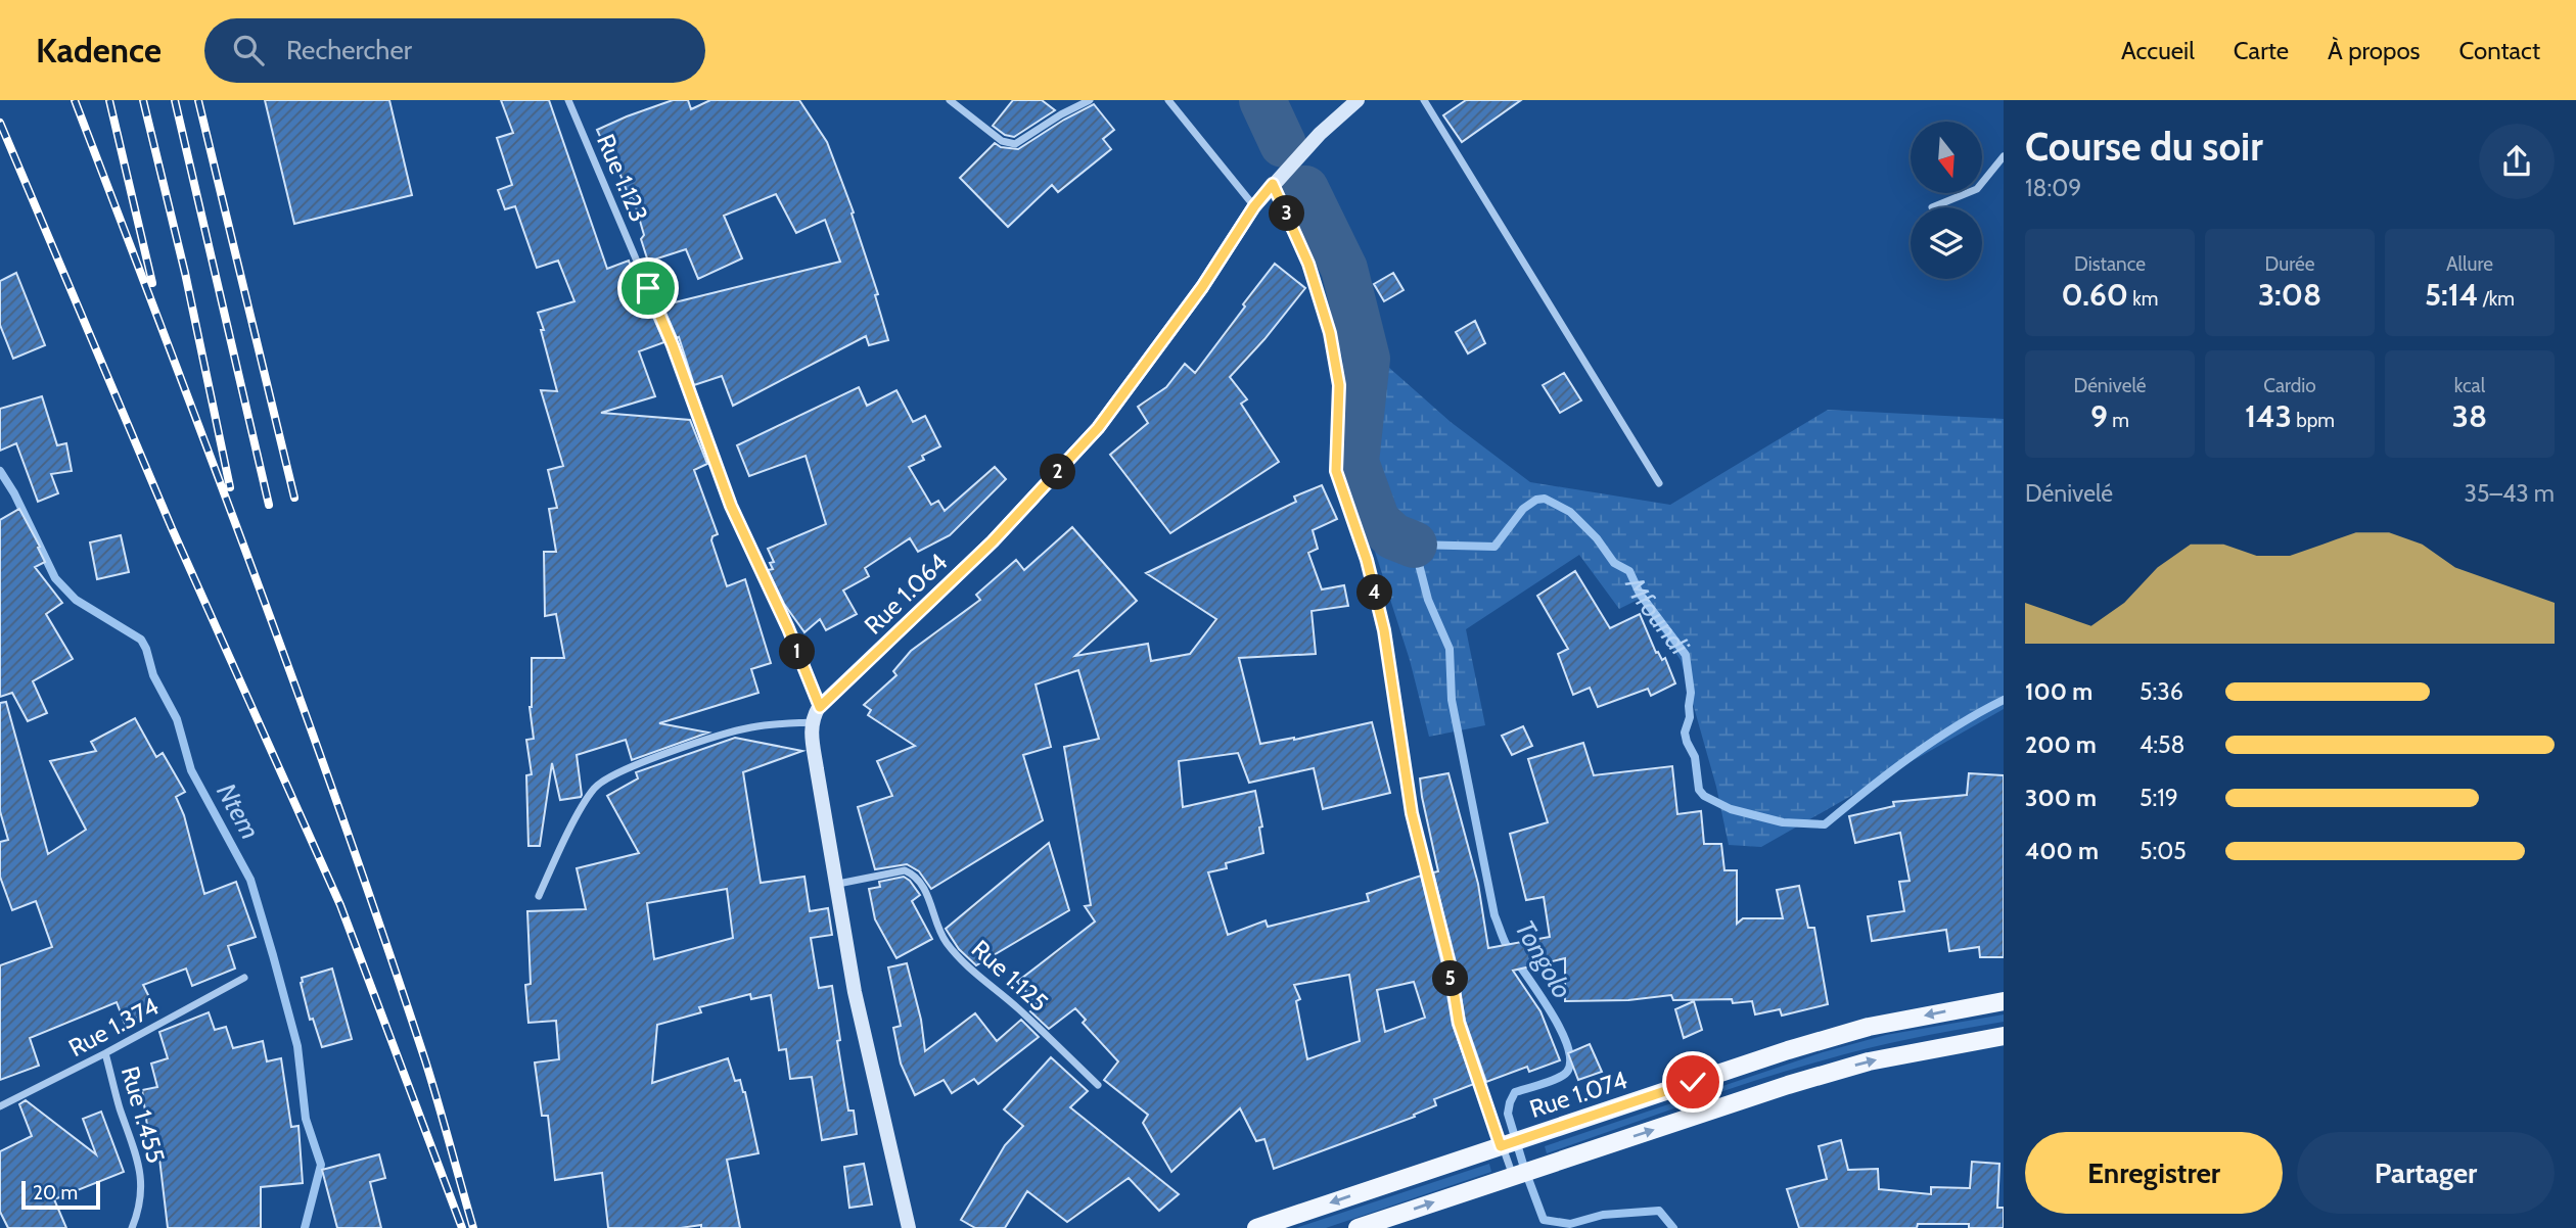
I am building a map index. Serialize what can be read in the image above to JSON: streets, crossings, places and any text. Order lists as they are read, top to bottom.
{
  "streets": {
    "main road": ["Rue 1.064", "Rue 1.074"],
    "street": [
      "Rue 1.123",
      "Rue 1.125",
      "Rue 1.374",
      "Rue 1.455"
    ]
  },
  "crossings": [
    ["Rue 1.123", "Rue 1.064"],
    ["Rue 1.374", "Rue 1.455"]
  ],
  "water": ["Mfoundi", "Ntem", "Tongolo"],
  "scale_bar": "20 m",
  "north": "bottom",
  "page": {
    "header": "Kadence",
    "search": "Rechercher",
    "nav": [
      "Accueil",
      "Carte",
      "À propos",
      "Contact"
    ],
    "heading": ["Course du soir", "18:09"],
    "pins": [
      "3",
      "2",
      "4",
      "1",
      "5"
    ],
    "stats": [
      ["Distance", "0.60 km"],
      ["Durée", "3:08"],
      ["Allure", "5:14 /km"],
      ["Dénivelé", "9 m"],
      ["Cardio", "143 bpm"],
      ["kcal", "38"]
    ],
    "chart": ["Dénivelé", "35–43 m"],
    "list": [
      {
        "name": "100 m",
        "note": "5:36"
      },
      {
        "name": "200 m",
        "note": "4:58"
      },
      {
        "name": "300 m",
        "note": "5:19"
      },
      {
        "name": "400 m",
        "note": "5:05"
      }
    ],
    "buttons": ["Enregistrer", "Partager"],
    "scale": "20 m"
  }
}
